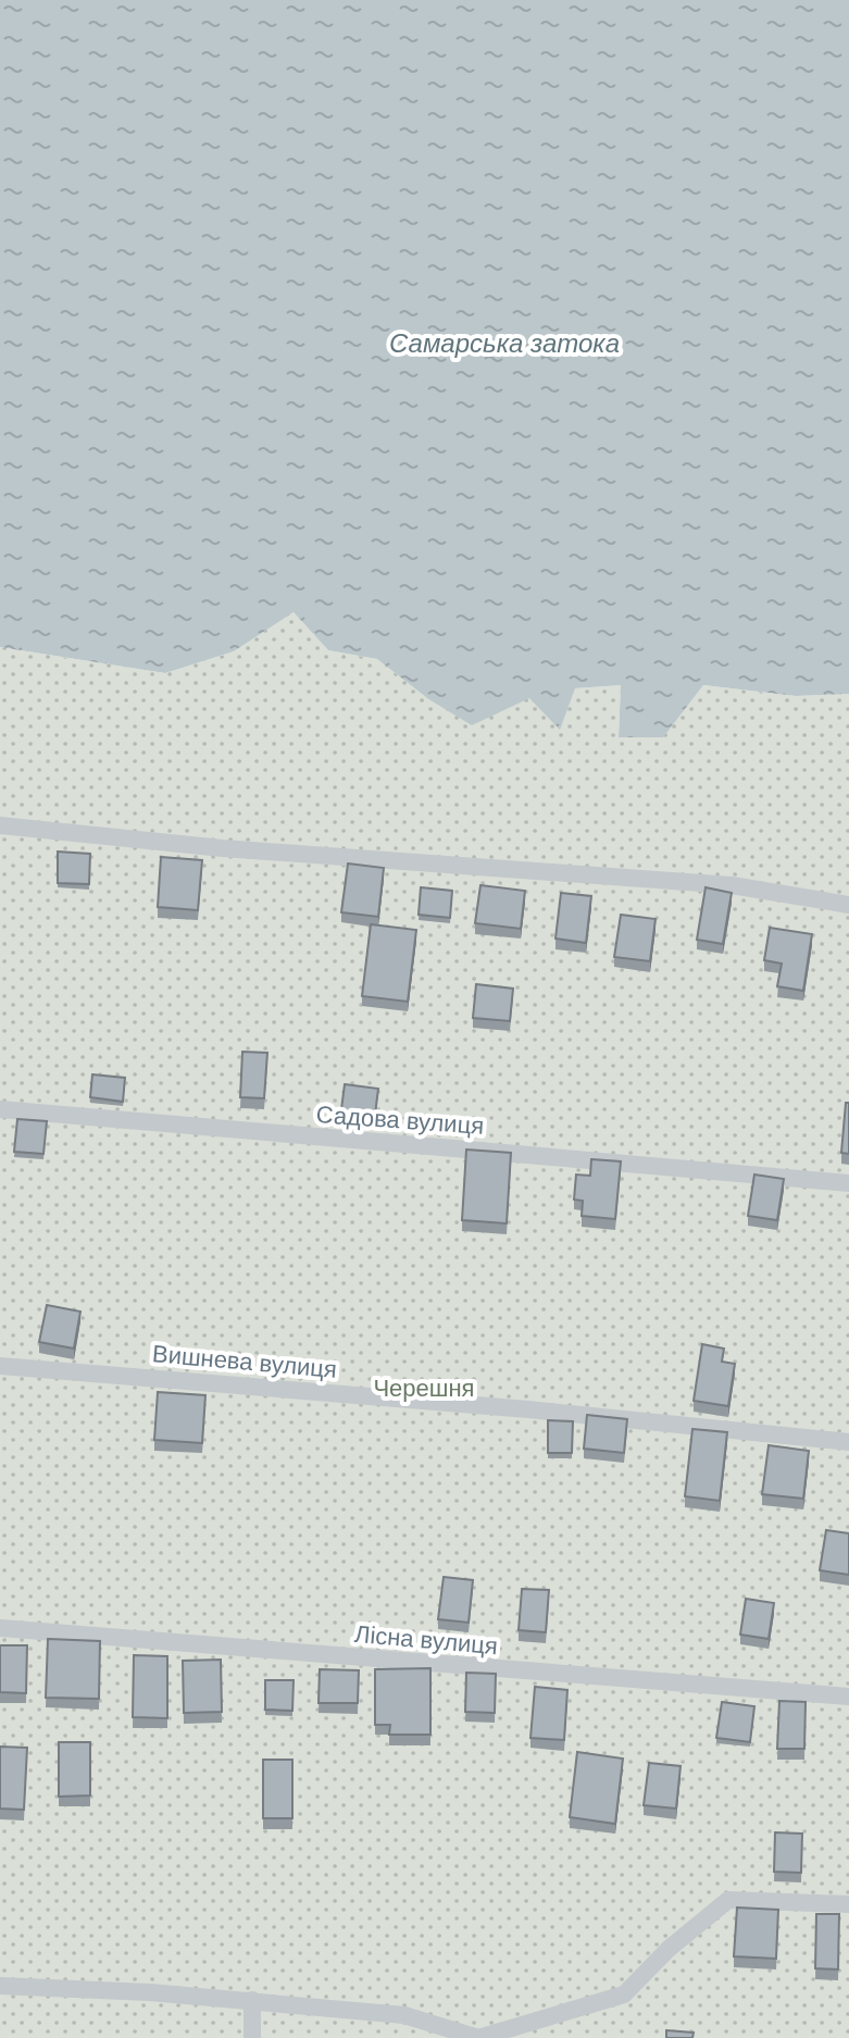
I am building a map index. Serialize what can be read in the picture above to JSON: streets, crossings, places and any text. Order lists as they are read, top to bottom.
{
  "streets": {
    "lane": ["Садова вулиця", "Вишнева вулиця", "Лісна вулиця"]
  },
  "water": ["Самарська затока"],
  "parks": ["Черешня"]
}
